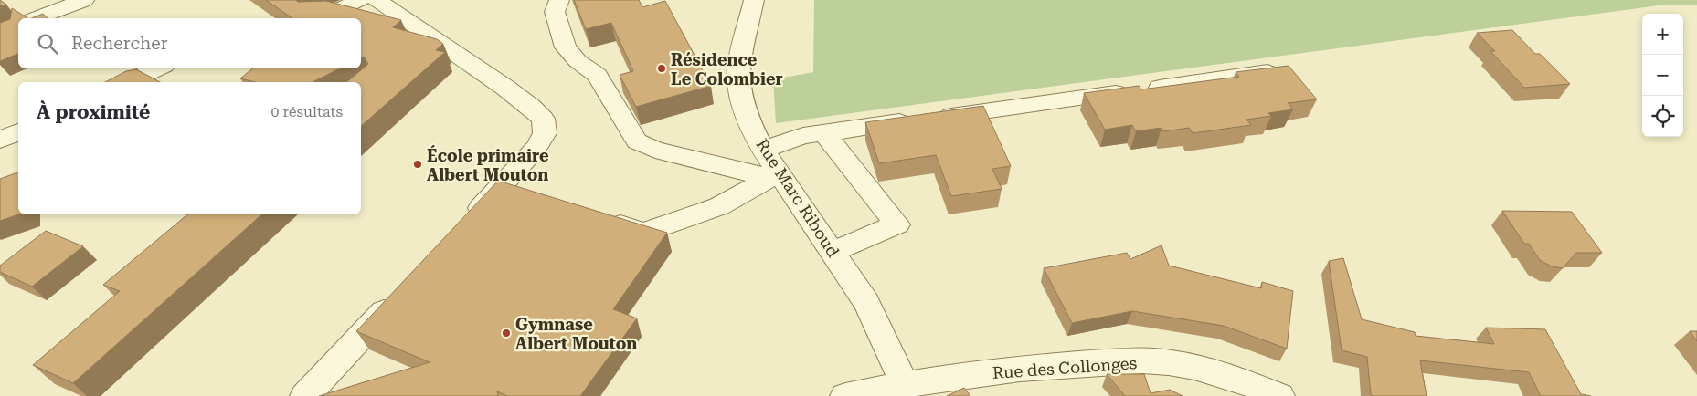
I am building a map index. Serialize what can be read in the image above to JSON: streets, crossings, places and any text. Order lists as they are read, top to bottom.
{
  "streets": {
    "street": ["Rue Marc Riboud", "Rue des Collonges"]
  },
  "crossings": [
    ["Rue Marc Riboud", "Rue des Collonges"]
  ],
  "places": ["Résidence Le Colombier", "École primaire Albert Mouton", "Gymnase Albert Mouton"],
  "page": {
    "map_buttons": ["+", "−"],
    "search": "Rechercher",
    "heading": ["À proximité", "0 résultats"]
  }
}
